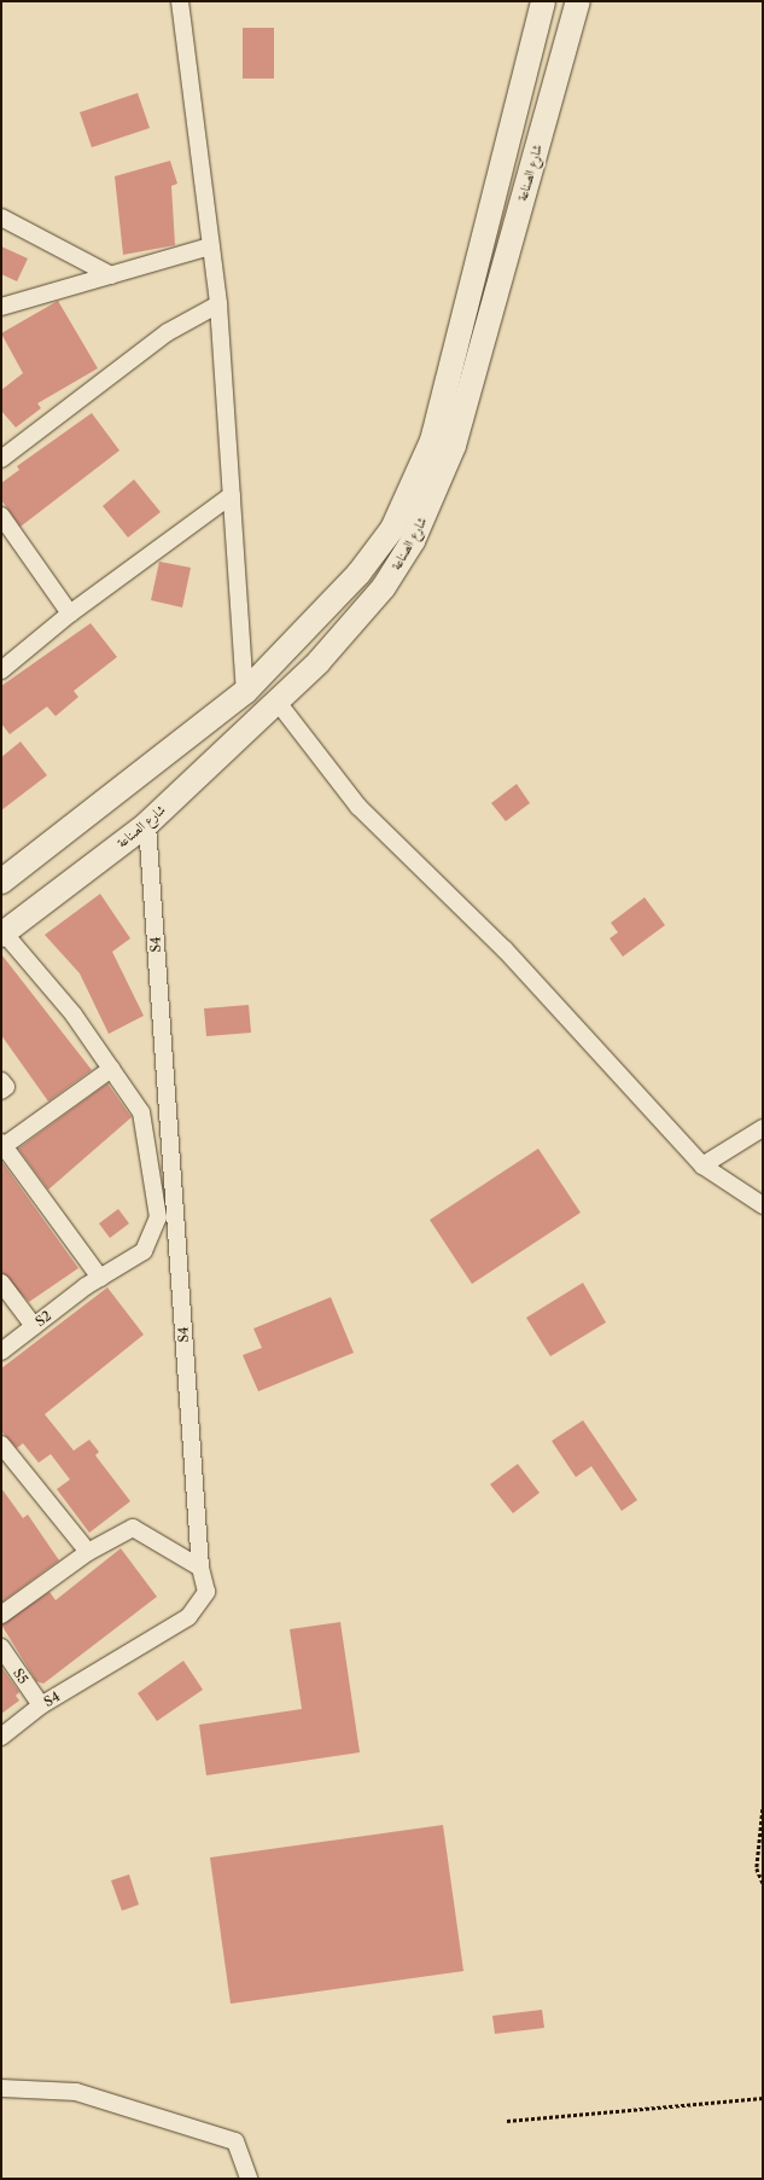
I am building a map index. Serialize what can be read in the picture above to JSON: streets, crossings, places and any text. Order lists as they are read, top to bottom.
{
  "streets": {
    "main road": ["شارع الصناعة"],
    "street": ["S4", "S2", "S5"]
  },
  "crossings": [
    ["شارع الصناعة", "S4"],
    ["شارع الصناعة", "S2"],
    ["S4", "S5"]
  ]
}
